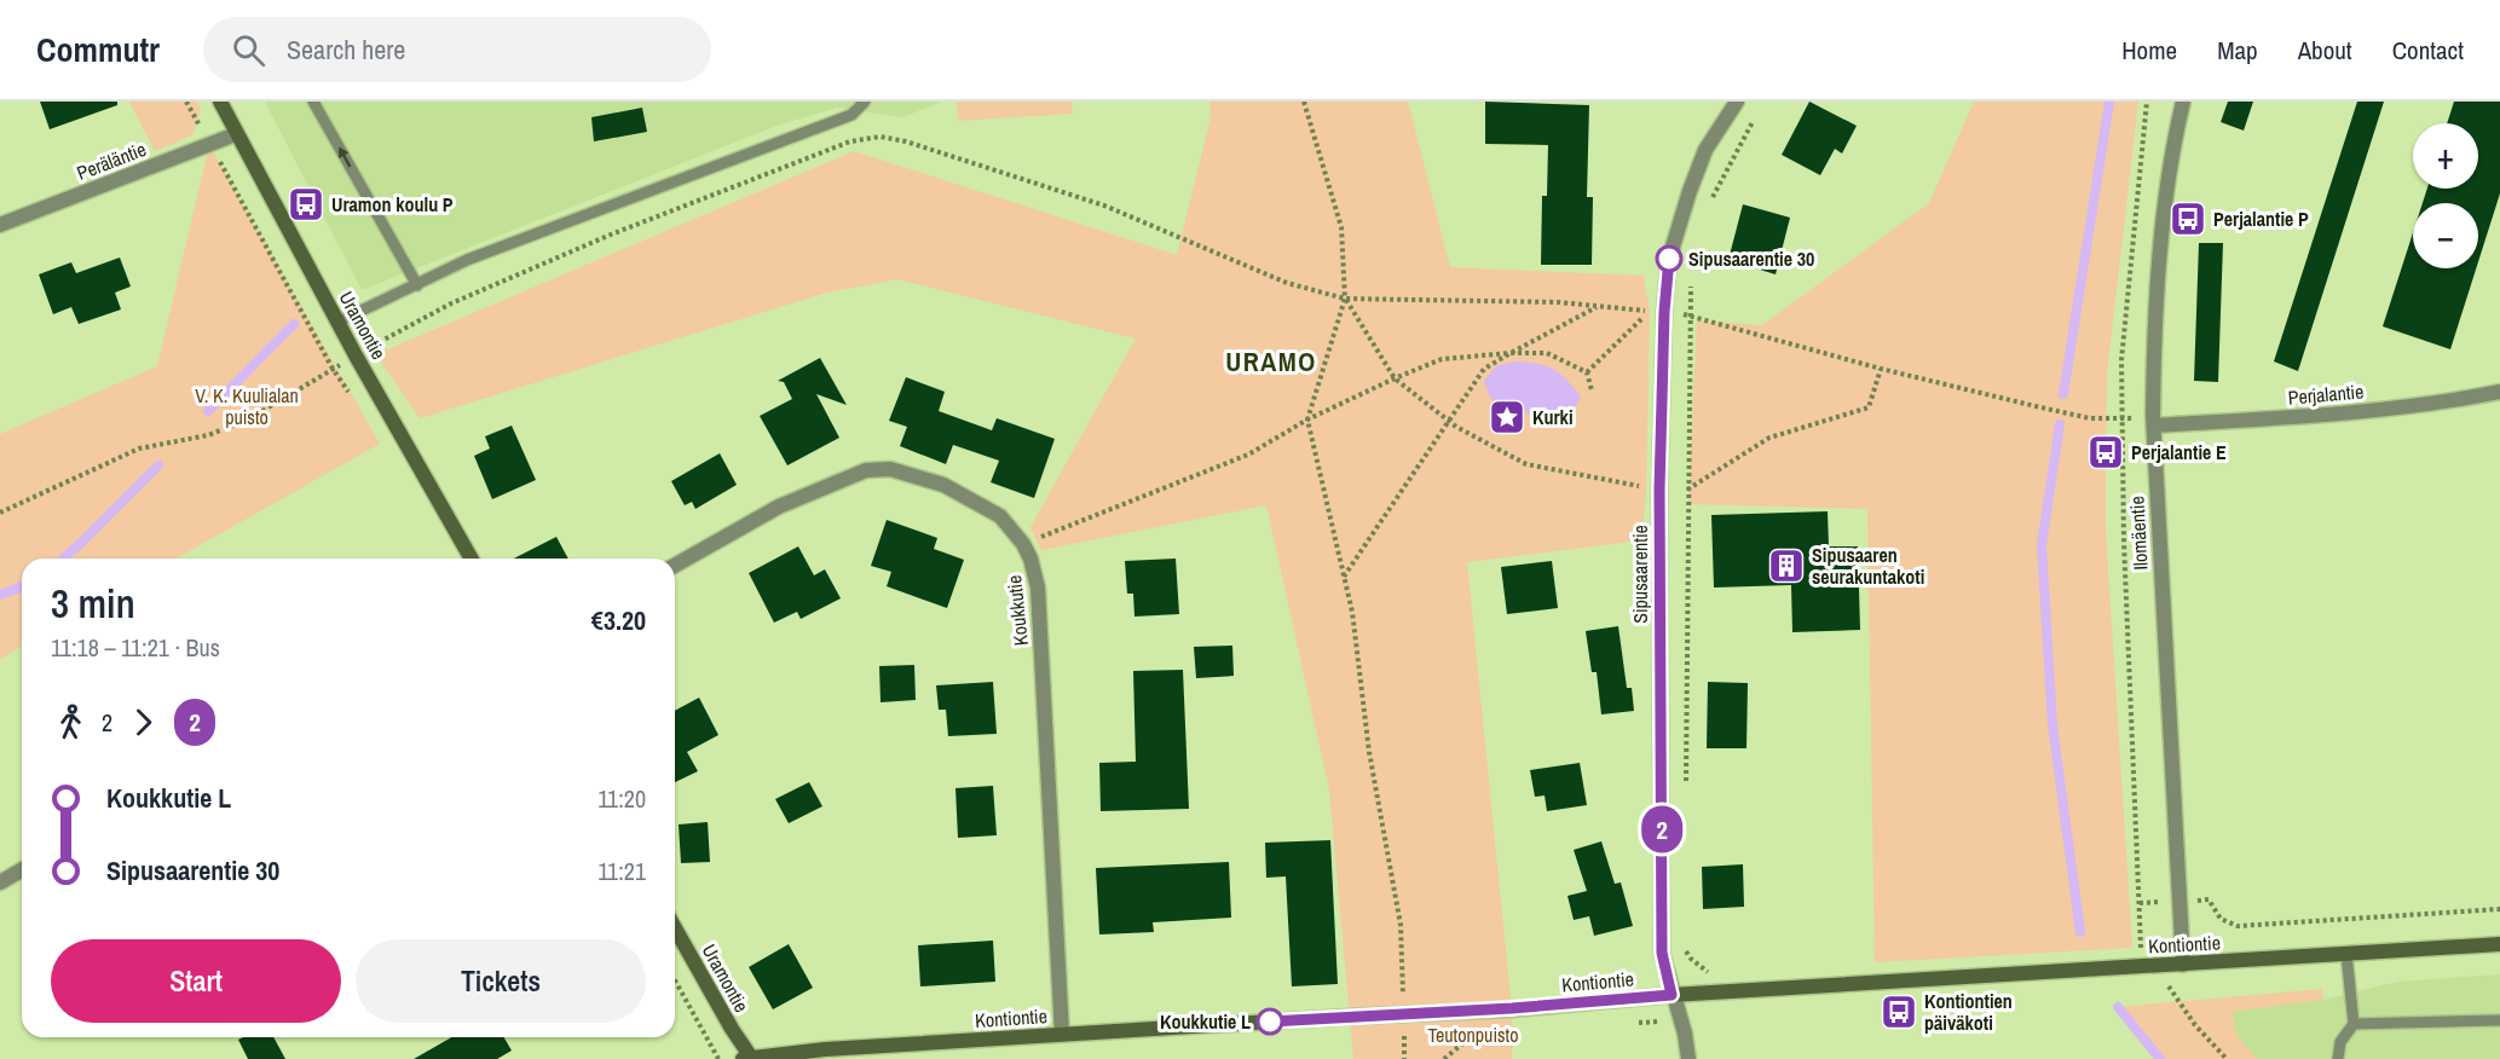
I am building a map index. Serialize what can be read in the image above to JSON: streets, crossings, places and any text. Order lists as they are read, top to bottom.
{
  "streets": {
    "street": [
      "Peräläntie",
      "Uramontie",
      "Perjalantie",
      "Ilomäentie",
      "Sipusaarentie",
      "Koukkutie",
      "Kontiontie"
    ]
  },
  "crossings": [
    ["Peräläntie", "Uramontie"],
    ["Uramontie", "Kontiontie"],
    ["Perjalantie", "Ilomäentie"],
    ["Ilomäentie", "Kontiontie"],
    ["Sipusaarentie", "Kontiontie"],
    ["Koukkutie", "Kontiontie"]
  ],
  "districts": ["URAMO"],
  "parks": ["V. K. Kuulialan puisto", "Teutonpuisto"],
  "places": {
    "bus stop": [
      "Uramon koulu P",
      "Perjalantie P",
      "Perjalantie E",
      "Kontiontien päiväkoti"
    ],
    "other": ["Sipusaarentie 30", "Koukkutie L"],
    "place": ["Kurki"],
    "building": ["Sipusaaren seurakuntakoti"]
  },
  "lines": ["bus line 2"],
  "page": {
    "header": "Commutr",
    "search": "Search here",
    "nav": [
      "Home",
      "Map",
      "About",
      "Contact"
    ],
    "on_map": "2",
    "map_buttons": ["+", "−"],
    "heading": ["3 min", "11:18 – 11:21 · Bus", "€3.20"],
    "legs": ["2", "2"],
    "list": [
      {
        "name": "Koukkutie L",
        "value": "11:20"
      },
      {
        "name": "Sipusaarentie 30",
        "value": "11:21"
      }
    ],
    "buttons": ["Start", "Tickets"]
  }
}
